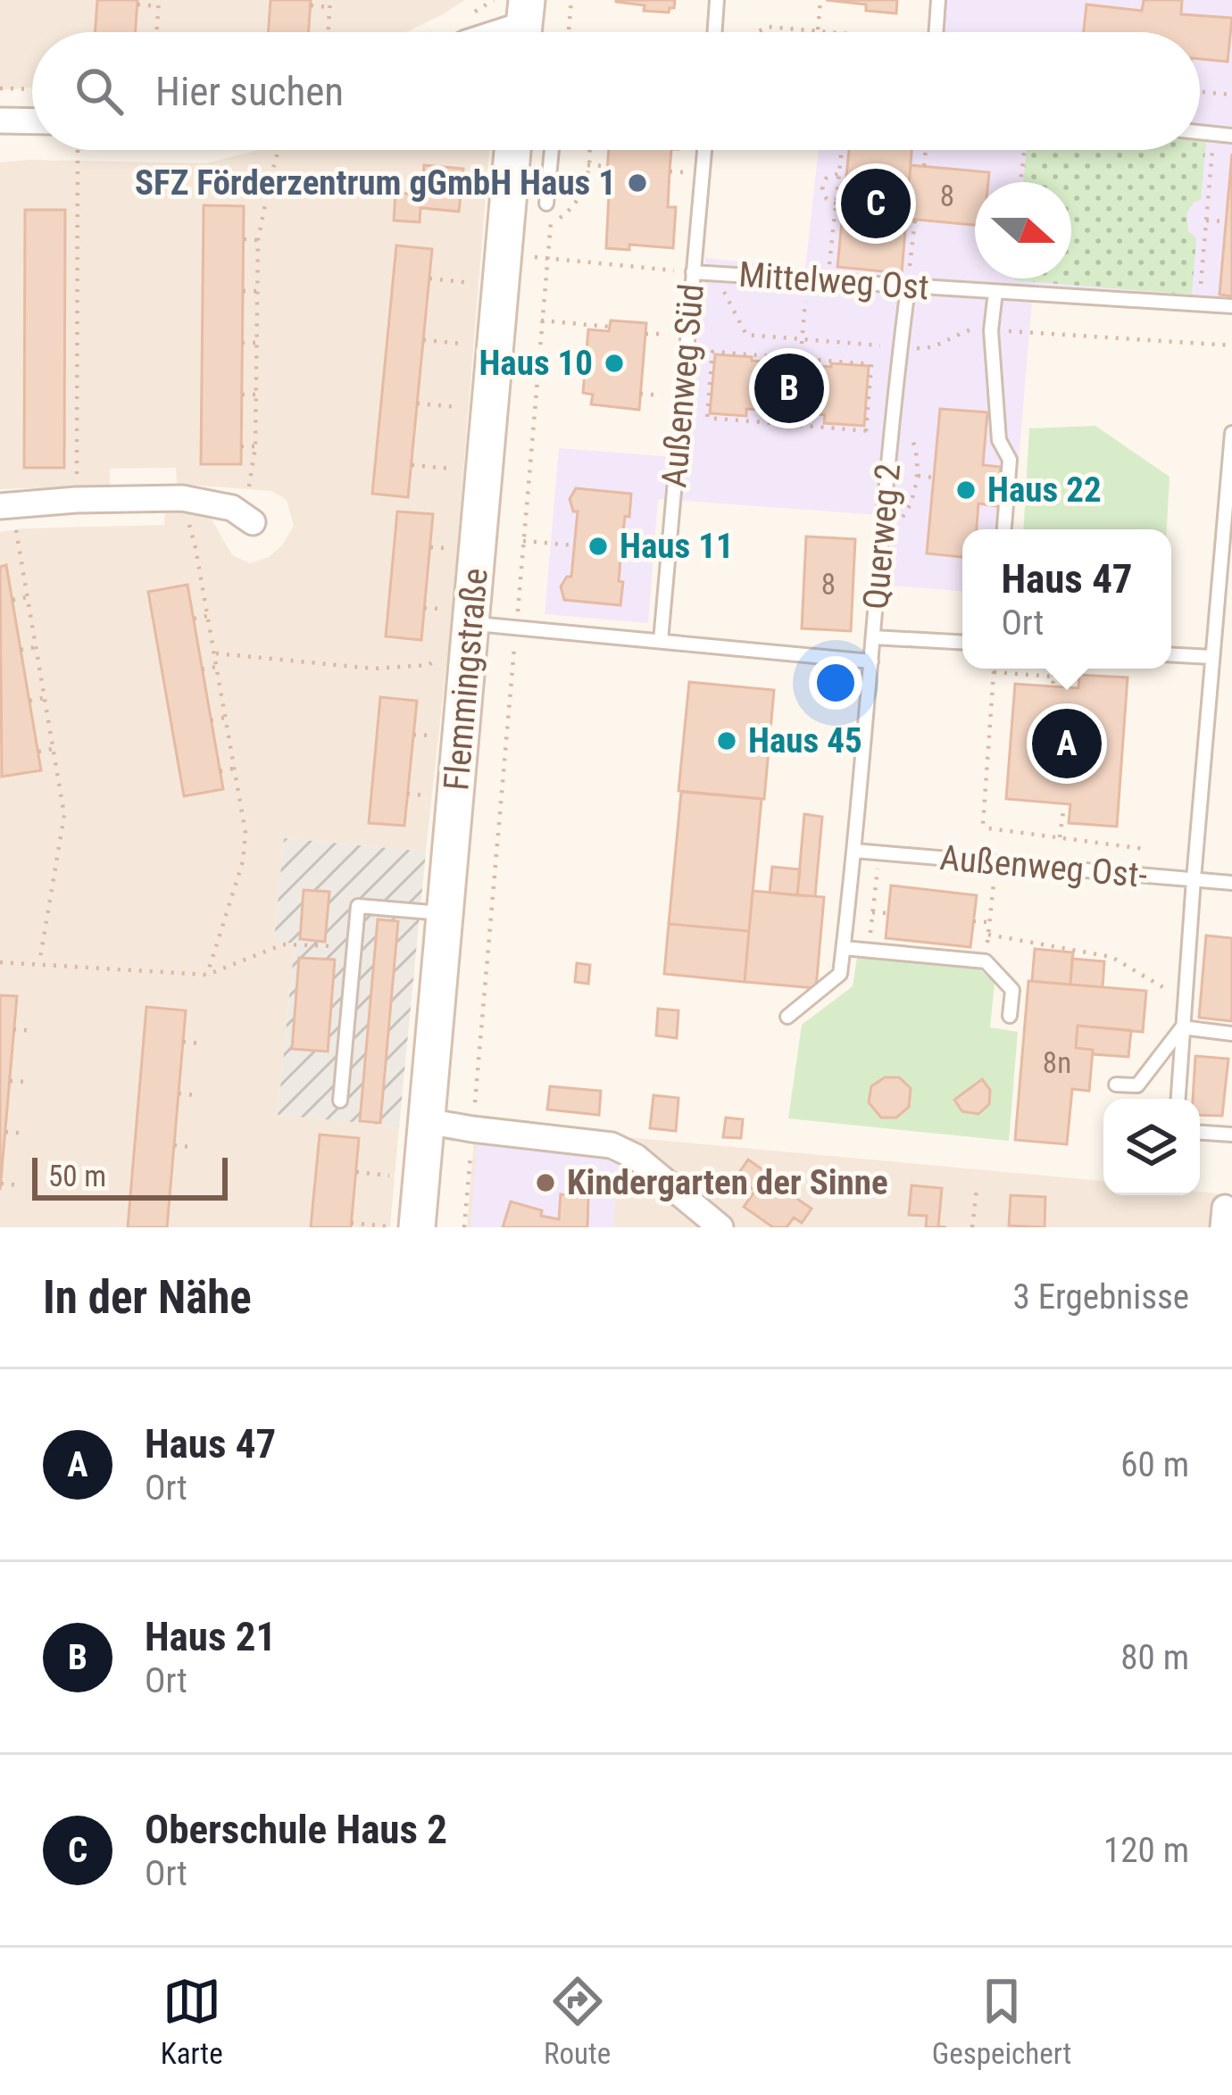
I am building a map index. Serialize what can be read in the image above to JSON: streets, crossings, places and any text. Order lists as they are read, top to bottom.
{
  "streets": {
    "street": ["Flemmingstraße"],
    "lane": [
      "Mittelweg Ost",
      "Außenweg Süd",
      "Querweg 2",
      "Außenweg Ost-"
    ]
  },
  "crossings": [
    ["Mittelweg Ost", "Außenweg Süd"],
    ["Mittelweg Ost", "Querweg 2"],
    ["Querweg 2", "Außenweg Ost-"]
  ],
  "places": [
    "SFZ Förderzentrum gGmbH Haus 1",
    "Haus 10",
    "Haus 22",
    "Haus 11",
    "Haus 45",
    "Kindergarten der Sinne"
  ],
  "house_numbers": ["8", "8", "8n"],
  "scale_bar": "50 m",
  "north": "right",
  "page": {
    "search": "Hier suchen",
    "pins": ["C", "B", "A"],
    "popup": ["Haus 47", "Ort"],
    "scale": "50 m",
    "heading": ["In der Nähe", "3 Ergebnisse"],
    "list": [
      {
        "mark": "A",
        "name": "Haus 47",
        "note": "Ort",
        "value": "60 m"
      },
      {
        "mark": "B",
        "name": "Haus 21",
        "note": "Ort",
        "value": "80 m"
      },
      {
        "mark": "C",
        "name": "Oberschule Haus 2",
        "note": "Ort",
        "value": "120 m"
      }
    ],
    "nav": ["Karte", "Route", "Gespeichert"]
  }
}
